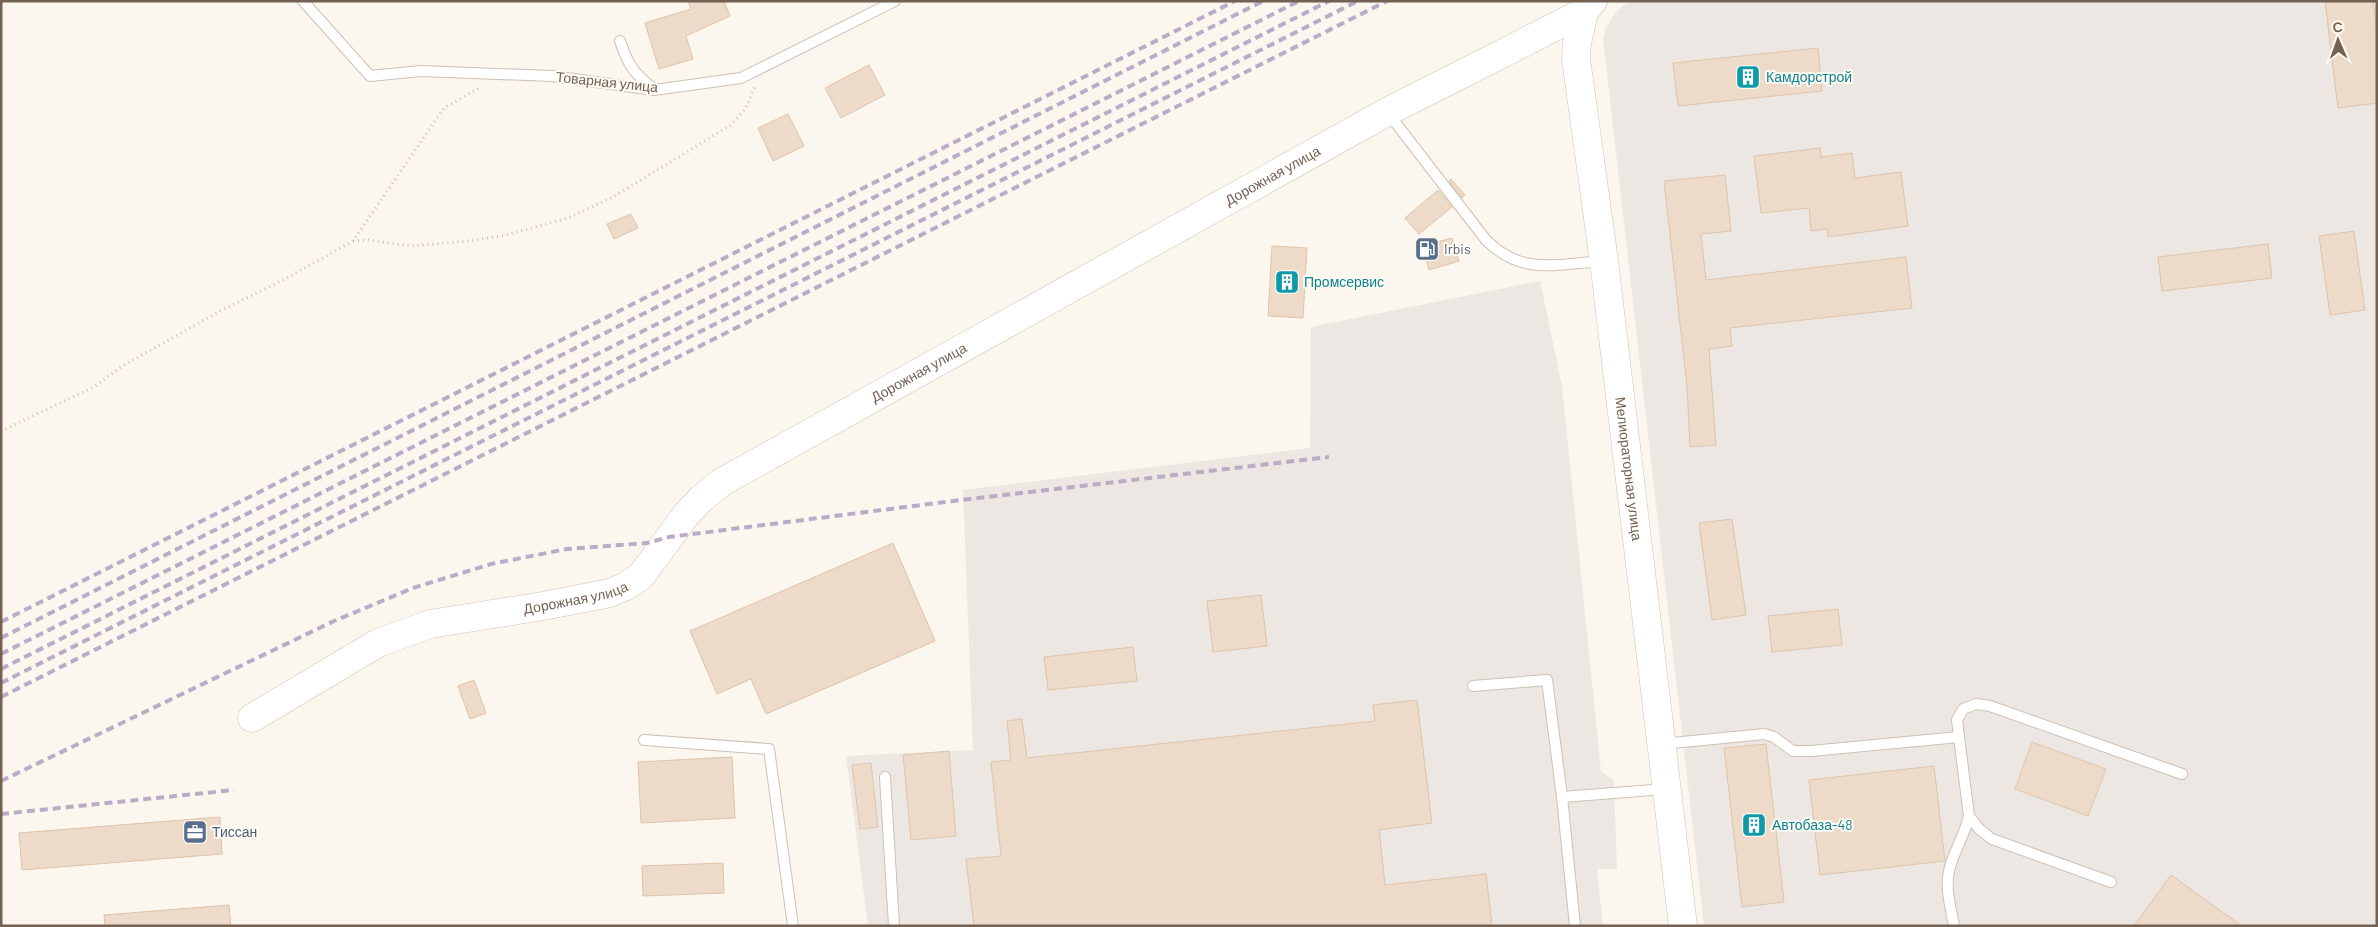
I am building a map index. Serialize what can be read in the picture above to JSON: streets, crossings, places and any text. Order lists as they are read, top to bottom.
{
  "streets": {
    "street": ["Дорожная улица", "Мелиораторная улица"],
    "lane": ["Товарная улица"]
  },
  "crossings": [
    ["Дорожная улица", "Мелиораторная улица"]
  ],
  "places": {
    "building": ["Камдорстрой", "Промсервис", "Автобаза-48"],
    "fuel station": ["Irbis"],
    "office": ["Тиссан"]
  },
  "north": "top"
}
